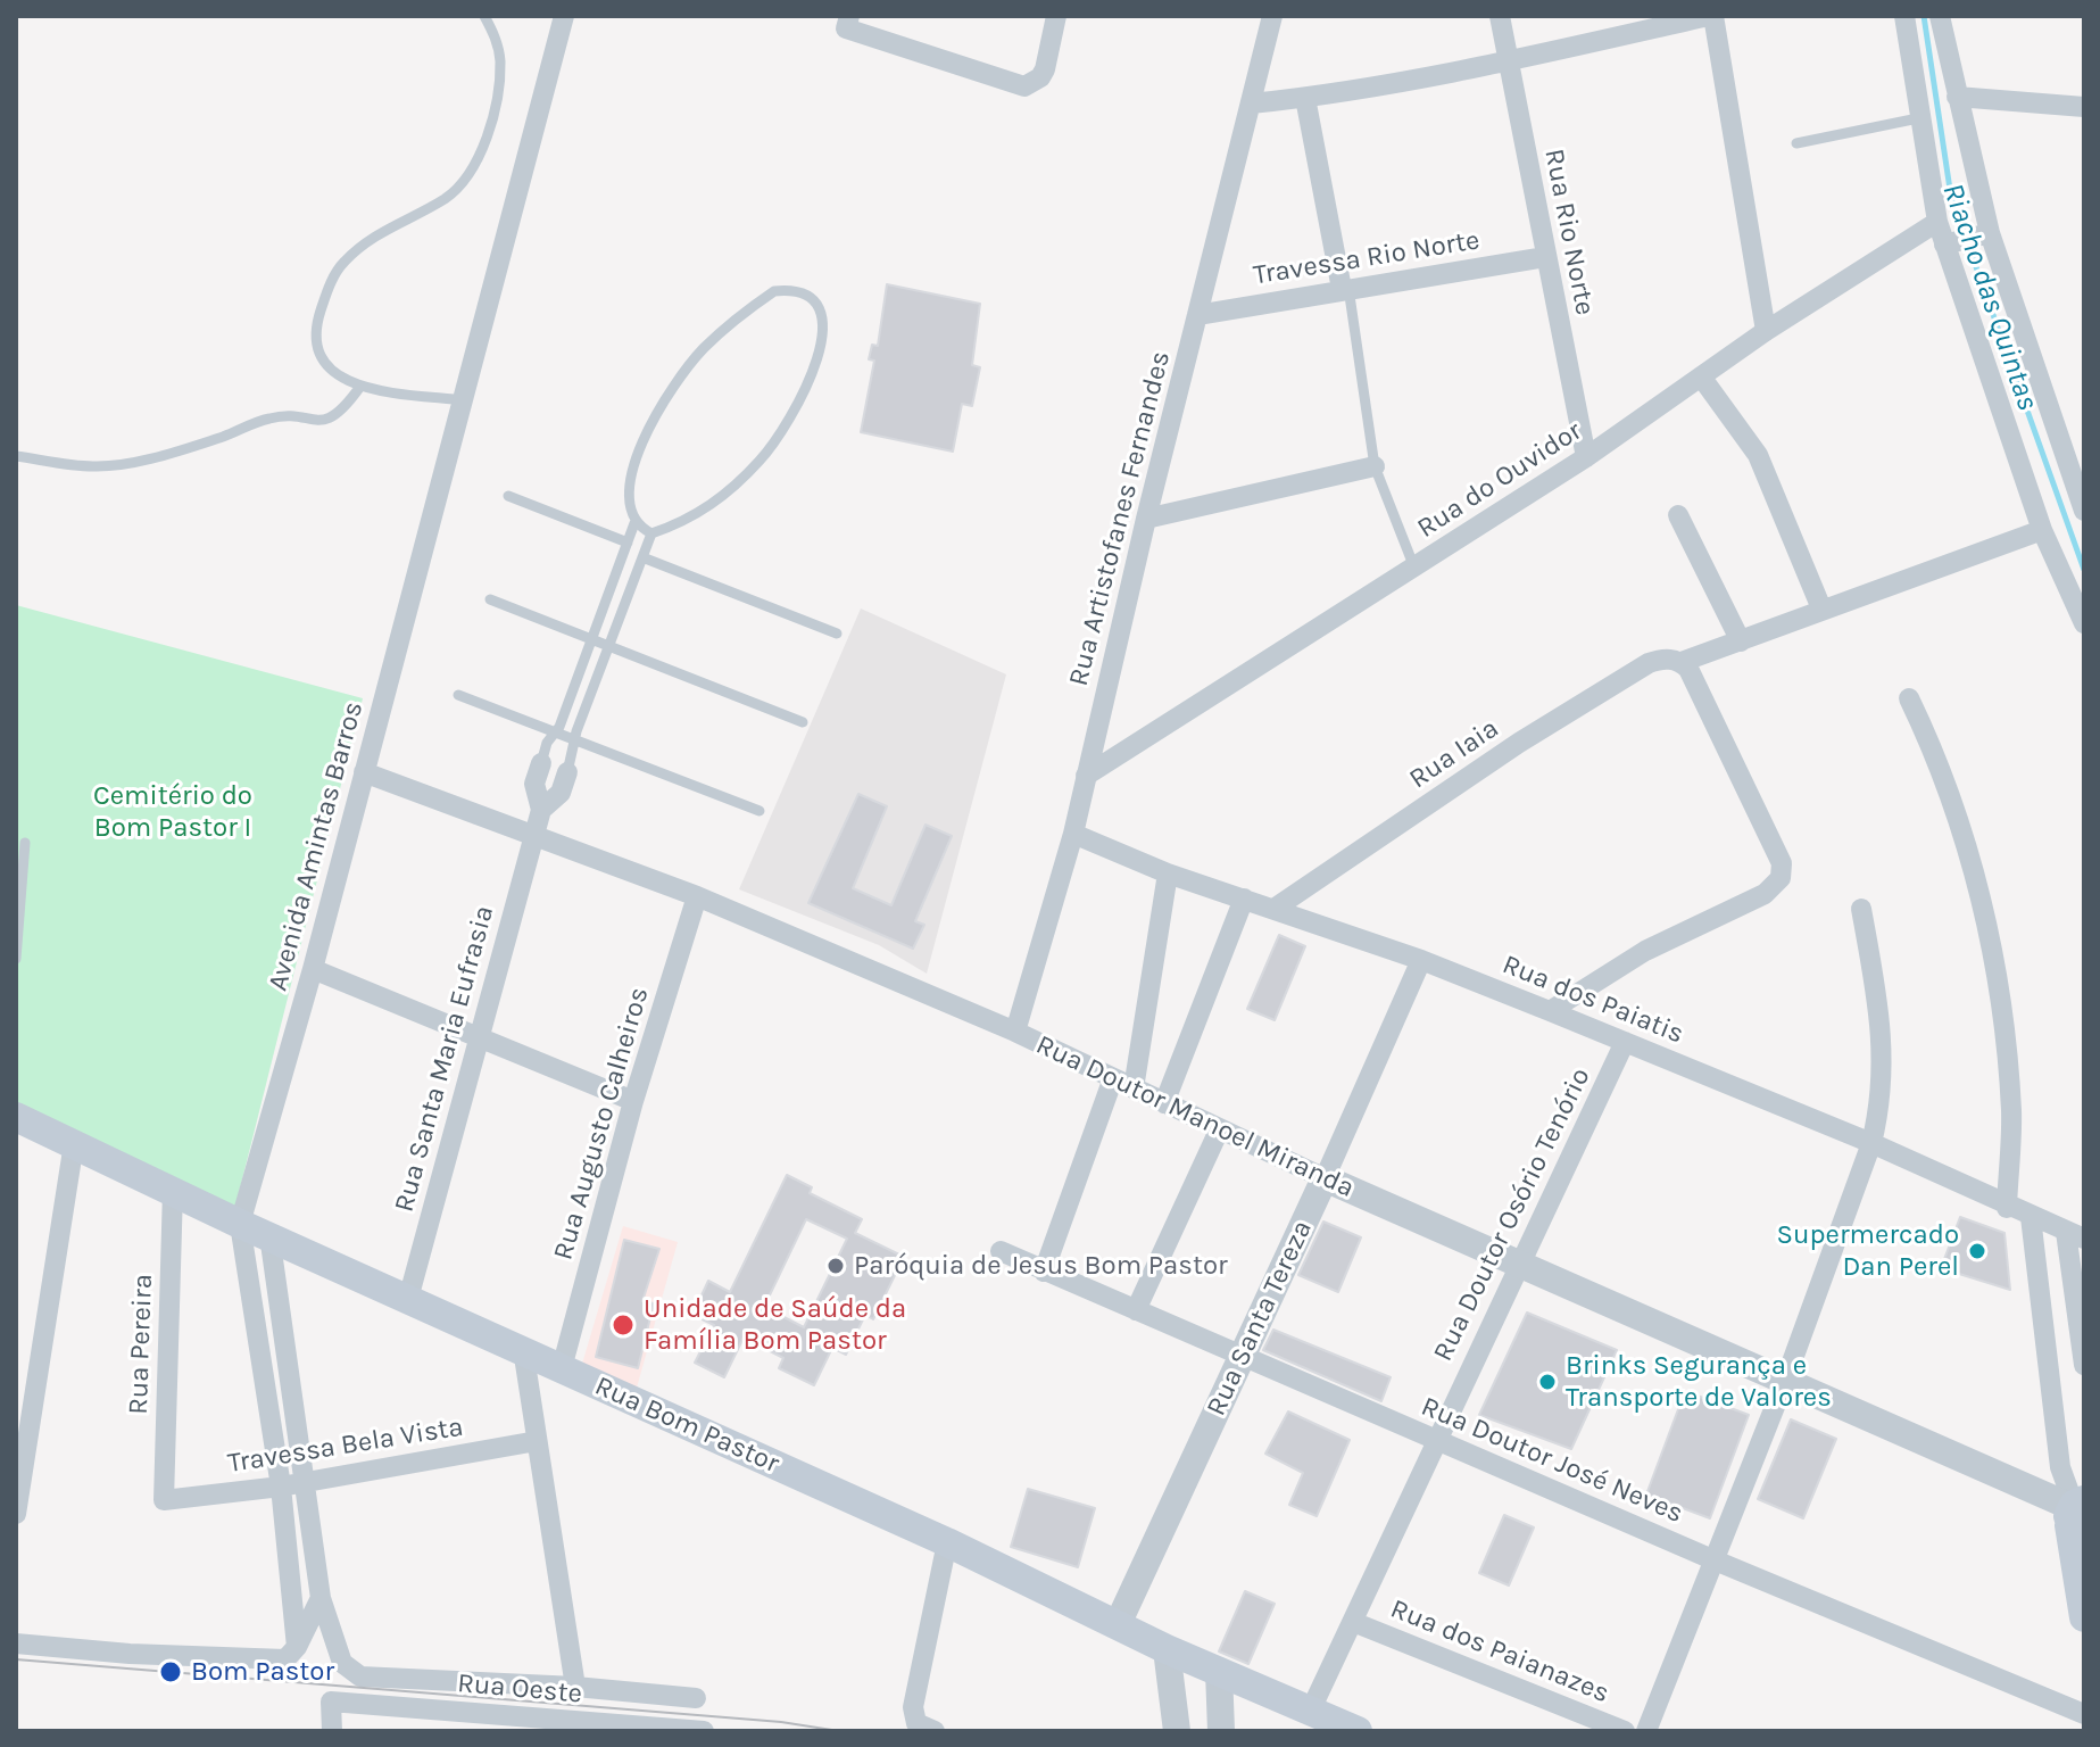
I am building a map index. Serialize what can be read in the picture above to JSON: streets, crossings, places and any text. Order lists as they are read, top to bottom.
{
  "streets": {
    "main road": ["Rua Bom Pastor"],
    "street": [
      "Rua Rio Norte",
      "Travessa Rio Norte",
      "Rua do Ouvidor",
      "Rua Artistofanes Fernandes",
      "Rua Iaia",
      "Avenida Amintas Barros",
      "Rua dos Paiatis",
      "Rua Santa Maria Eufrasia",
      "Rua Doutor Manoel Miranda",
      "Rua Augusto Calheiros",
      "Rua Doutor Osório Tenório",
      "Rua Santa Tereza",
      "Rua Pereira",
      "Travessa Bela Vista",
      "Rua Doutor José Neves",
      "Rua dos Paianazes",
      "Rua Oeste"
    ]
  },
  "crossings": [
    ["Rua Rio Norte", "Travessa Rio Norte"],
    ["Rua Rio Norte", "Rua do Ouvidor"],
    ["Travessa Rio Norte", "Rua Artistofanes Fernandes"],
    ["Rua do Ouvidor", "Rua Artistofanes Fernandes"],
    ["Rua Artistofanes Fernandes", "Rua dos Paiatis"],
    ["Rua Artistofanes Fernandes", "Rua Doutor Manoel Miranda"],
    ["Rua Iaia", "Rua dos Paiatis"],
    ["Avenida Amintas Barros", "Rua Doutor Manoel Miranda"],
    ["Avenida Amintas Barros", "Rua Bom Pastor"],
    ["Avenida Amintas Barros", "Travessa Bela Vista"],
    ["Rua dos Paiatis", "Rua Doutor Osório Tenório"],
    ["Rua dos Paiatis", "Rua Santa Tereza"],
    ["Rua Santa Maria Eufrasia", "Rua Doutor Manoel Miranda"],
    ["Rua Santa Maria Eufrasia", "Rua Bom Pastor"],
    ["Rua Doutor Manoel Miranda", "Rua Augusto Calheiros"],
    ["Rua Doutor Manoel Miranda", "Rua Doutor Osório Tenório"],
    ["Rua Doutor Manoel Miranda", "Rua Santa Tereza"],
    ["Rua Augusto Calheiros", "Rua Bom Pastor"],
    ["Rua Doutor Osório Tenório", "Rua Bom Pastor"],
    ["Rua Doutor Osório Tenório", "Rua Doutor José Neves"],
    ["Rua Doutor Osório Tenório", "Rua dos Paianazes"],
    ["Rua Santa Tereza", "Rua Bom Pastor"],
    ["Rua Santa Tereza", "Rua Doutor José Neves"],
    ["Rua Pereira", "Rua Bom Pastor"],
    ["Rua Pereira", "Travessa Bela Vista"]
  ],
  "water": ["Riacho das Quintas"],
  "parks": ["Cemitério do Bom Pastor I"],
  "places": [
    "Supermercado Dan Perel",
    "Paróquia de Jesus Bom Pastor",
    "Unidade de Saúde da Família Bom Pastor",
    "Brinks Segurança e Transporte de Valores",
    "Bom Pastor"
  ]
}
